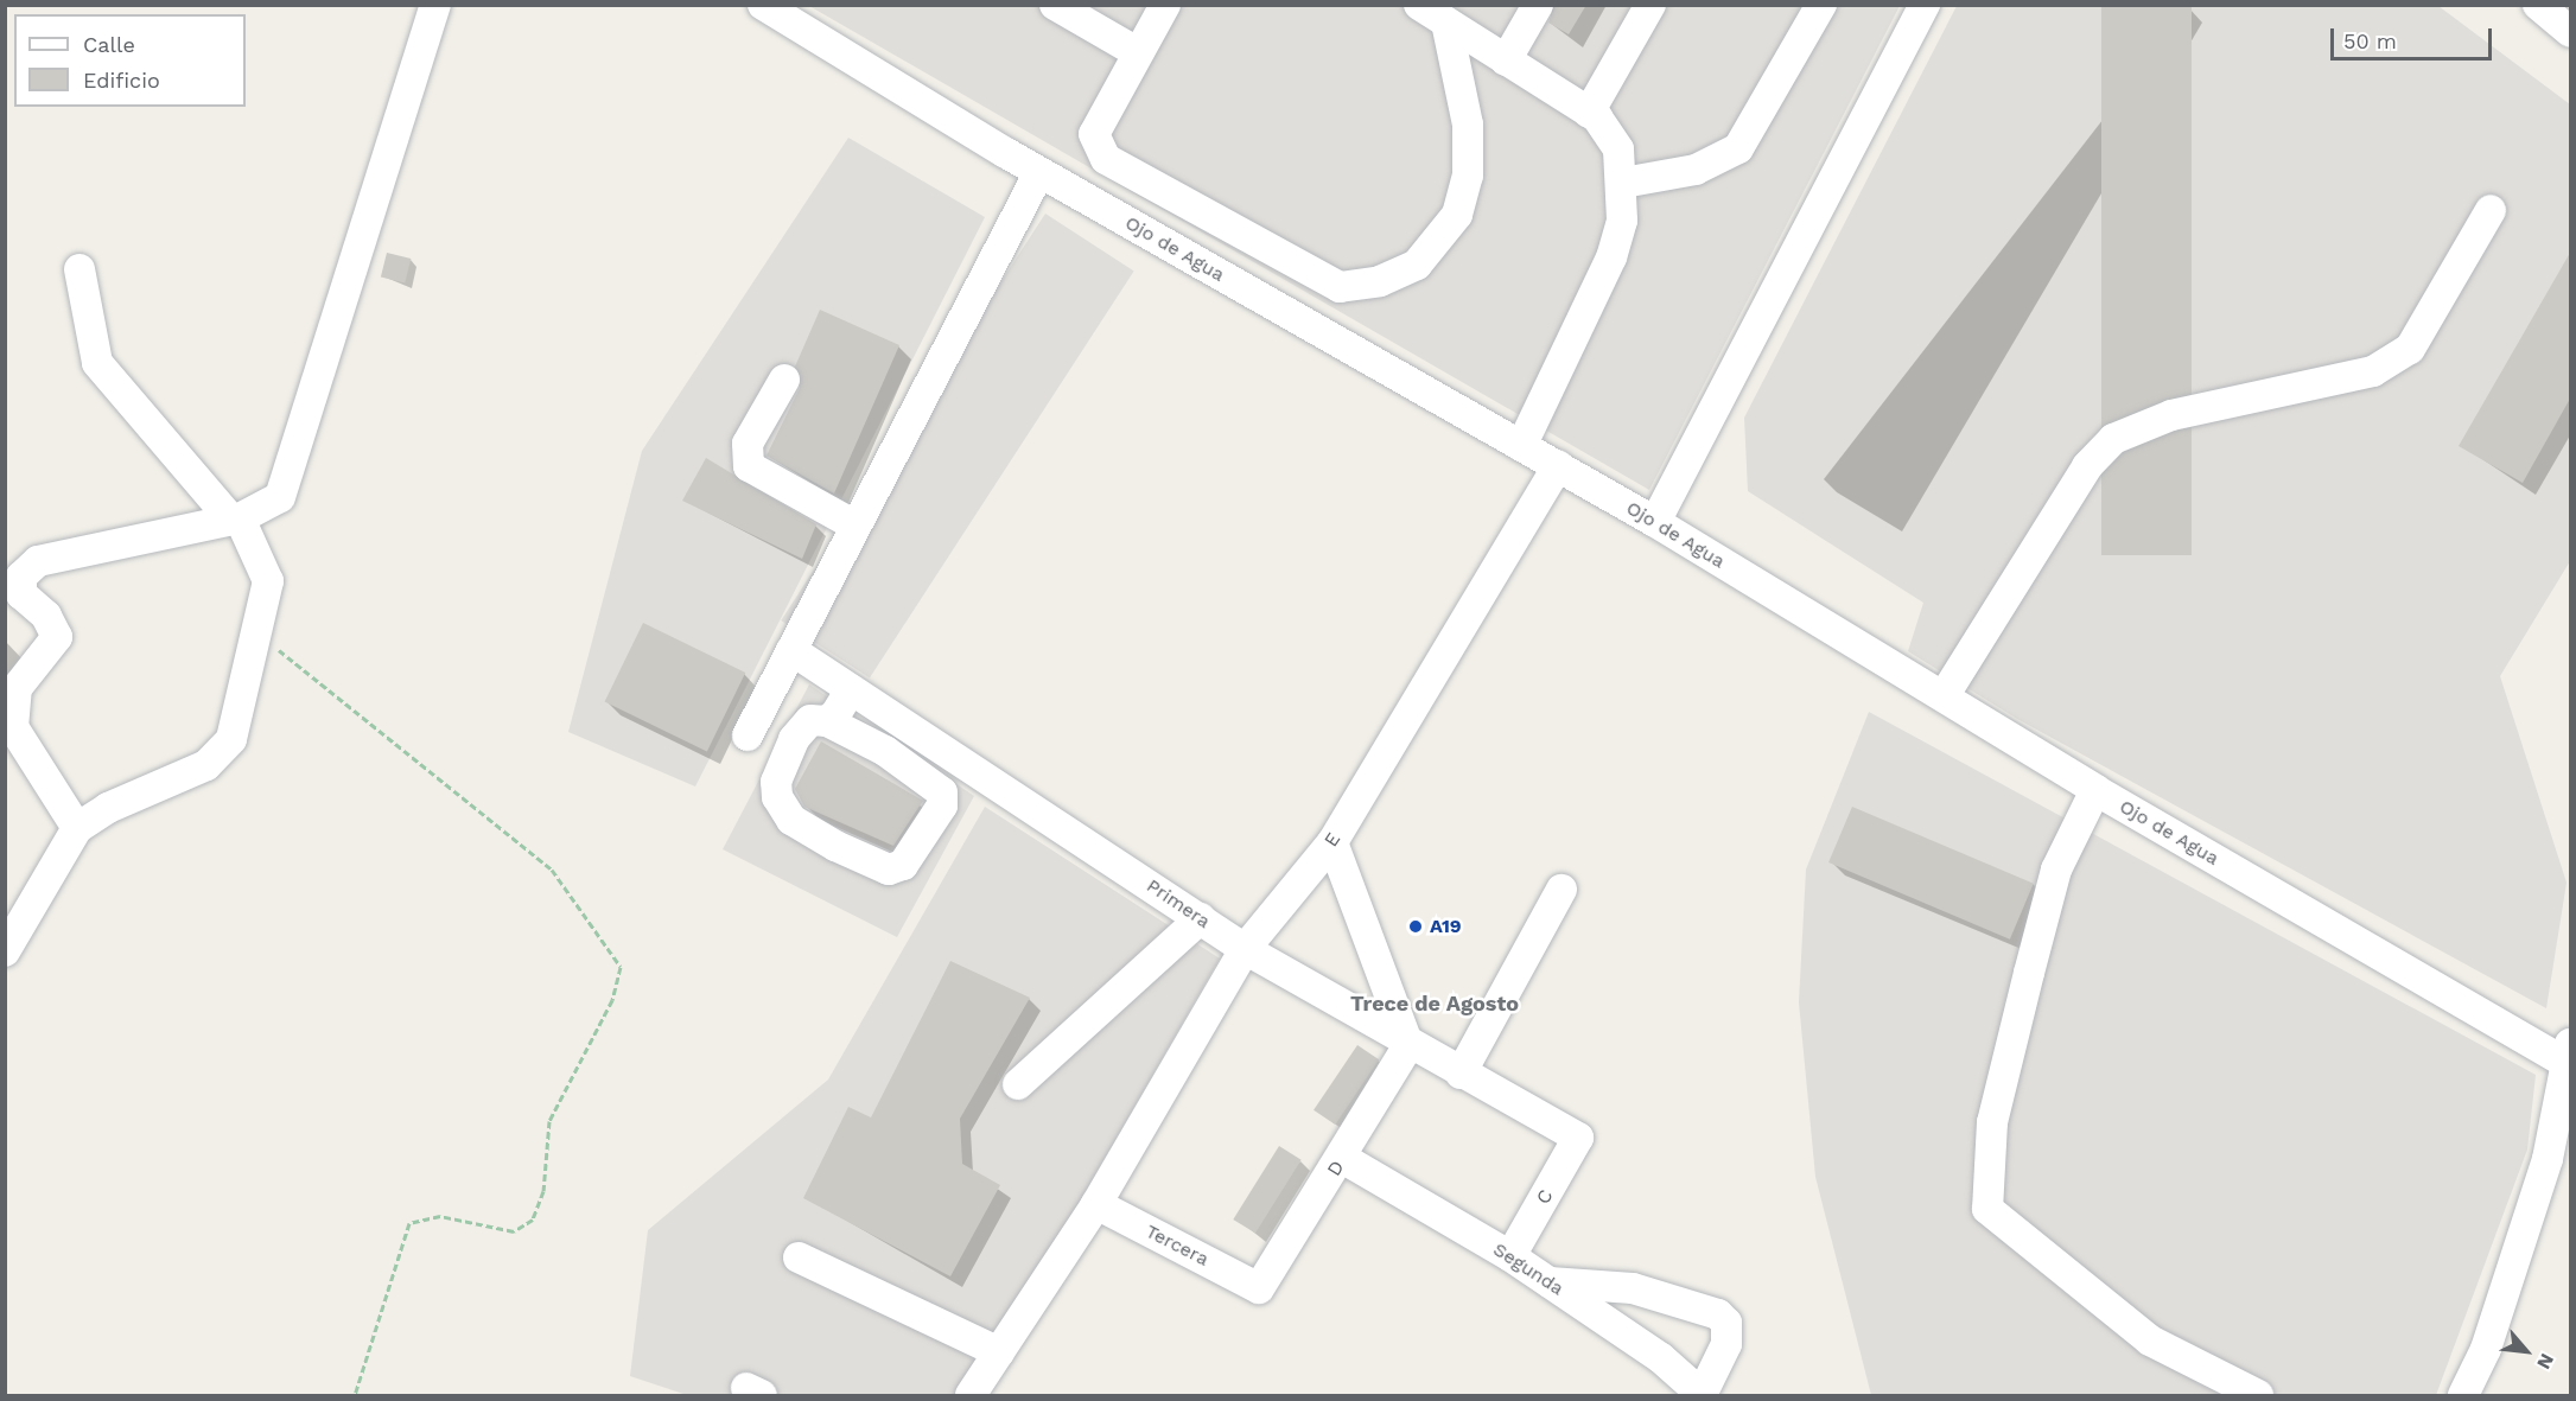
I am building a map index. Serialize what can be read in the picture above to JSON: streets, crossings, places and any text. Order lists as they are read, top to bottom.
{
  "streets": {
    "street": [
      "Ojo de Agua",
      "E",
      "Primera",
      "D",
      "C",
      "Tercera",
      "Segunda"
    ]
  },
  "crossings": [
    ["Ojo de Agua", "E"],
    ["E", "Primera"],
    ["E", "Tercera"],
    ["Primera", "D"],
    ["Primera", "C"],
    ["D", "Tercera"],
    ["D", "Segunda"],
    ["C", "Segunda"]
  ],
  "districts": ["Trece de Agosto"],
  "places": ["A19"],
  "legend": ["Calle", "Edificio"],
  "scale_bar": "50 m",
  "north": "bottom right"
}
